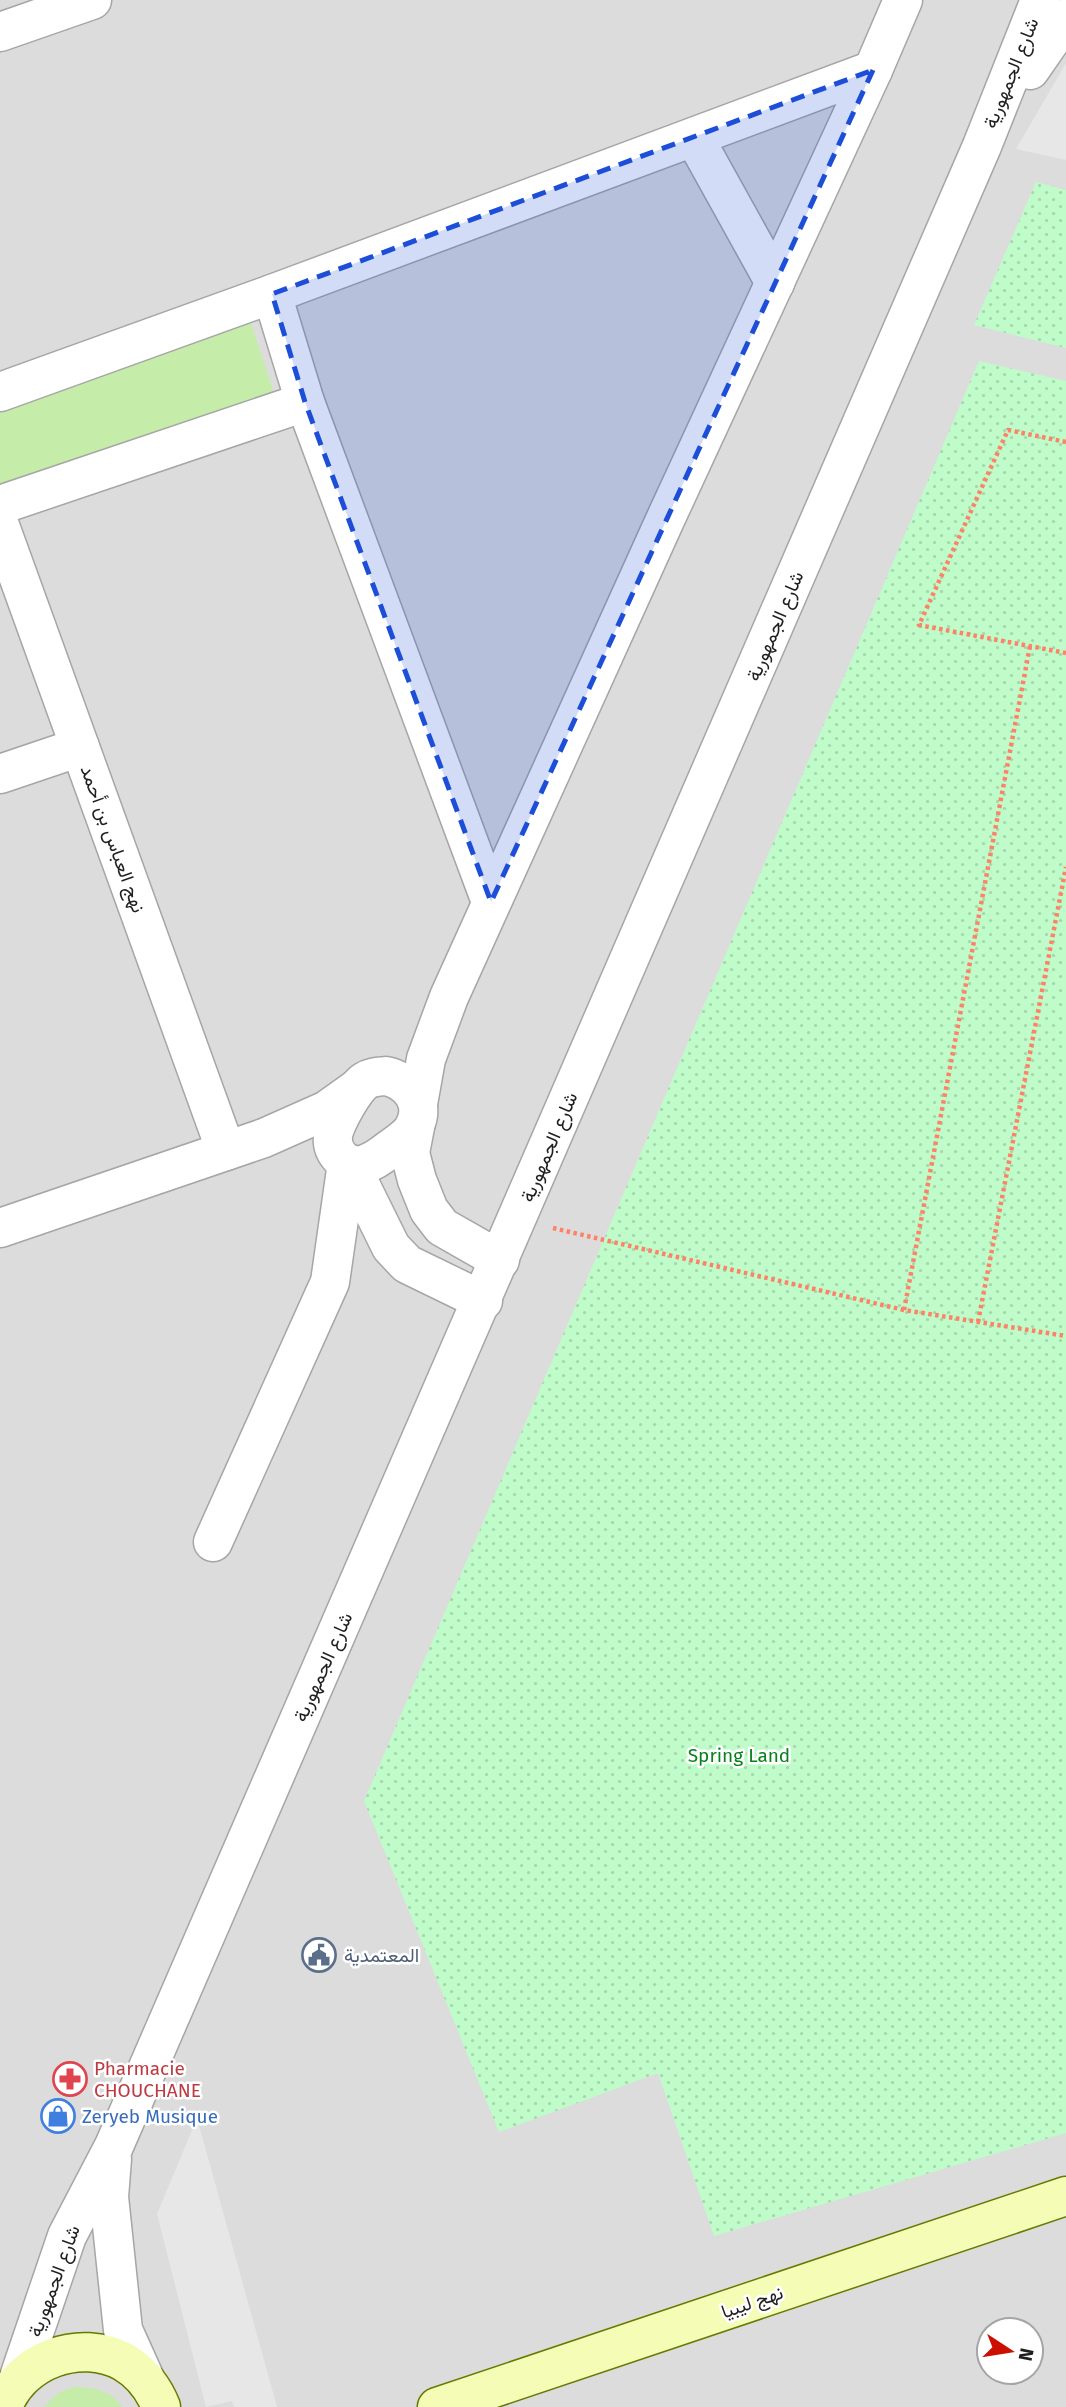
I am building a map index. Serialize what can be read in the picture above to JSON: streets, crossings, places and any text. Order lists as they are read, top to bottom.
{
  "streets": {
    "main road": ["نهج ليبيا"],
    "street": ["شارع الجمهورية", "نهج العباس بن أحمد"]
  },
  "parks": ["Spring Land"],
  "places": {
    "public building": ["المعتمدية"],
    "pharmacy": ["Pharmacie CHOUCHANE"],
    "shop": ["Zeryeb Musique"]
  },
  "north": "right"
}
